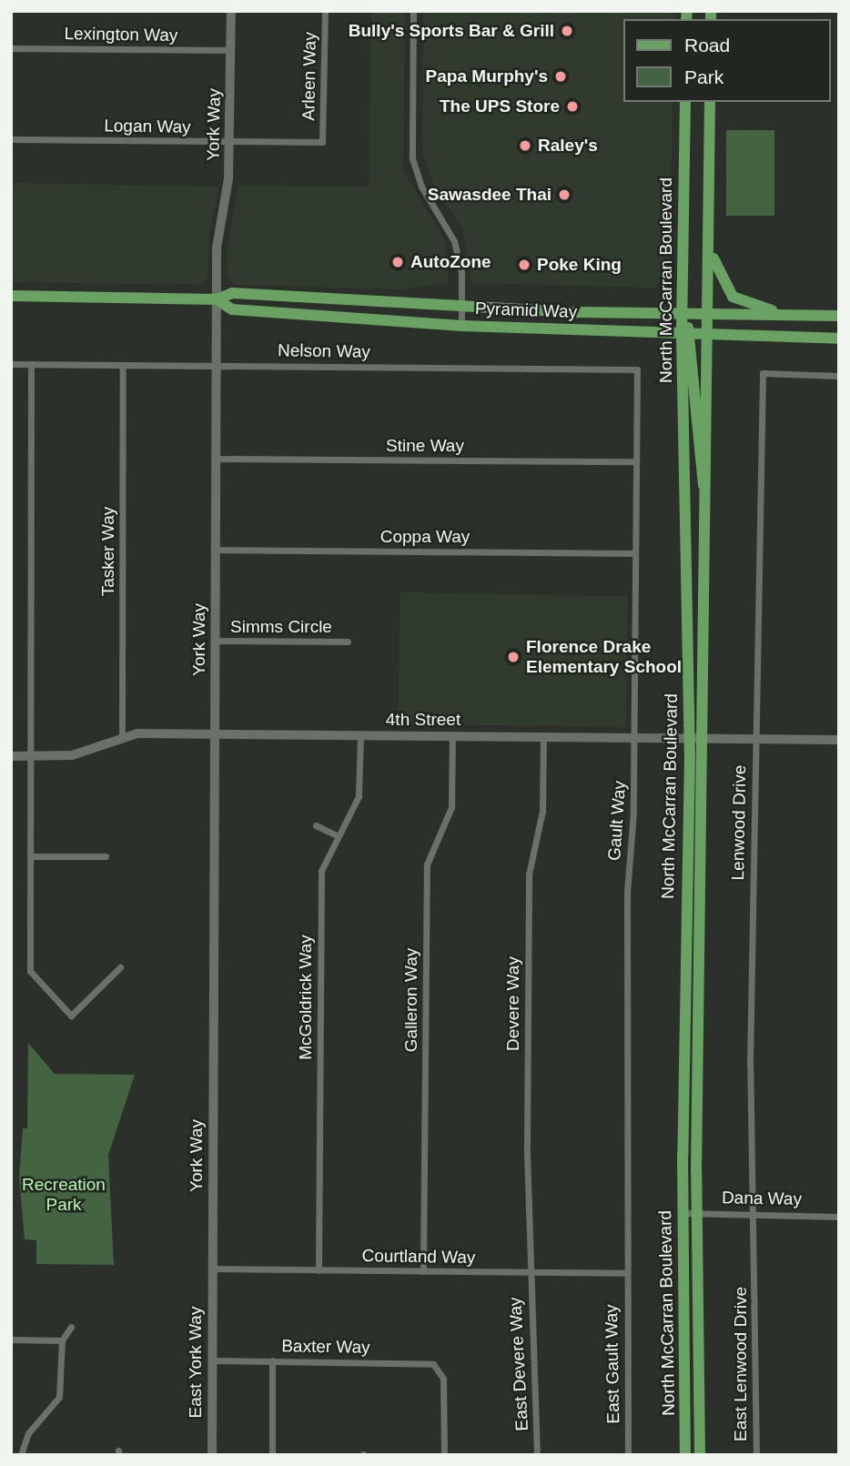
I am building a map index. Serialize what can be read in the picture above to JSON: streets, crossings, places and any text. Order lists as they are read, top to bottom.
{
  "streets": {
    "main road": ["North McCarran Boulevard", "Pyramid Way"],
    "street": [
      "Lexington Way",
      "Arleen Way",
      "York Way",
      "Logan Way",
      "Nelson Way",
      "Stine Way",
      "Coppa Way",
      "Tasker Way",
      "Simms Circle",
      "4th Street",
      "Gault Way",
      "Lenwood Drive",
      "McGoldrick Way",
      "Galleron Way",
      "Devere Way",
      "Dana Way",
      "Courtland Way",
      "Baxter Way",
      "East York Way",
      "East Devere Way",
      "East Gault Way",
      "East Lenwood Drive"
    ]
  },
  "crossings": [
    ["Lexington Way", "York Way"],
    ["Arleen Way", "Logan Way"],
    ["York Way", "Logan Way"],
    ["York Way", "Pyramid Way"],
    ["York Way", "Nelson Way"],
    ["York Way", "Stine Way"],
    ["York Way", "Coppa Way"],
    ["York Way", "Simms Circle"],
    ["York Way", "4th Street"],
    ["York Way", "Courtland Way"],
    ["York Way", "East York Way"],
    ["North McCarran Boulevard", "Pyramid Way"],
    ["North McCarran Boulevard", "4th Street"],
    ["North McCarran Boulevard", "Dana Way"],
    ["Nelson Way", "Tasker Way"],
    ["Nelson Way", "Gault Way"],
    ["Stine Way", "Gault Way"],
    ["Coppa Way", "Gault Way"],
    ["Tasker Way", "4th Street"],
    ["4th Street", "Gault Way"],
    ["4th Street", "Lenwood Drive"],
    ["4th Street", "McGoldrick Way"],
    ["4th Street", "Galleron Way"],
    ["4th Street", "Devere Way"],
    ["Gault Way", "Courtland Way"],
    ["Gault Way", "East Gault Way"],
    ["Lenwood Drive", "Dana Way"],
    ["Lenwood Drive", "East Lenwood Drive"],
    ["McGoldrick Way", "Courtland Way"],
    ["Galleron Way", "Courtland Way"],
    ["Devere Way", "Courtland Way"],
    ["Devere Way", "East Devere Way"],
    ["Courtland Way", "East York Way"],
    ["Courtland Way", "East Devere Way"],
    ["Courtland Way", "East Gault Way"],
    ["Baxter Way", "East York Way"]
  ],
  "parks": ["Recreation Park"],
  "places": [
    "Bully's Sports Bar & Grill",
    "Papa Murphy's",
    "The UPS Store",
    "Raley's",
    "Sawasdee Thai",
    "AutoZone",
    "Poke King",
    "Florence Drake Elementary School"
  ],
  "legend": ["Road", "Park"]
}
